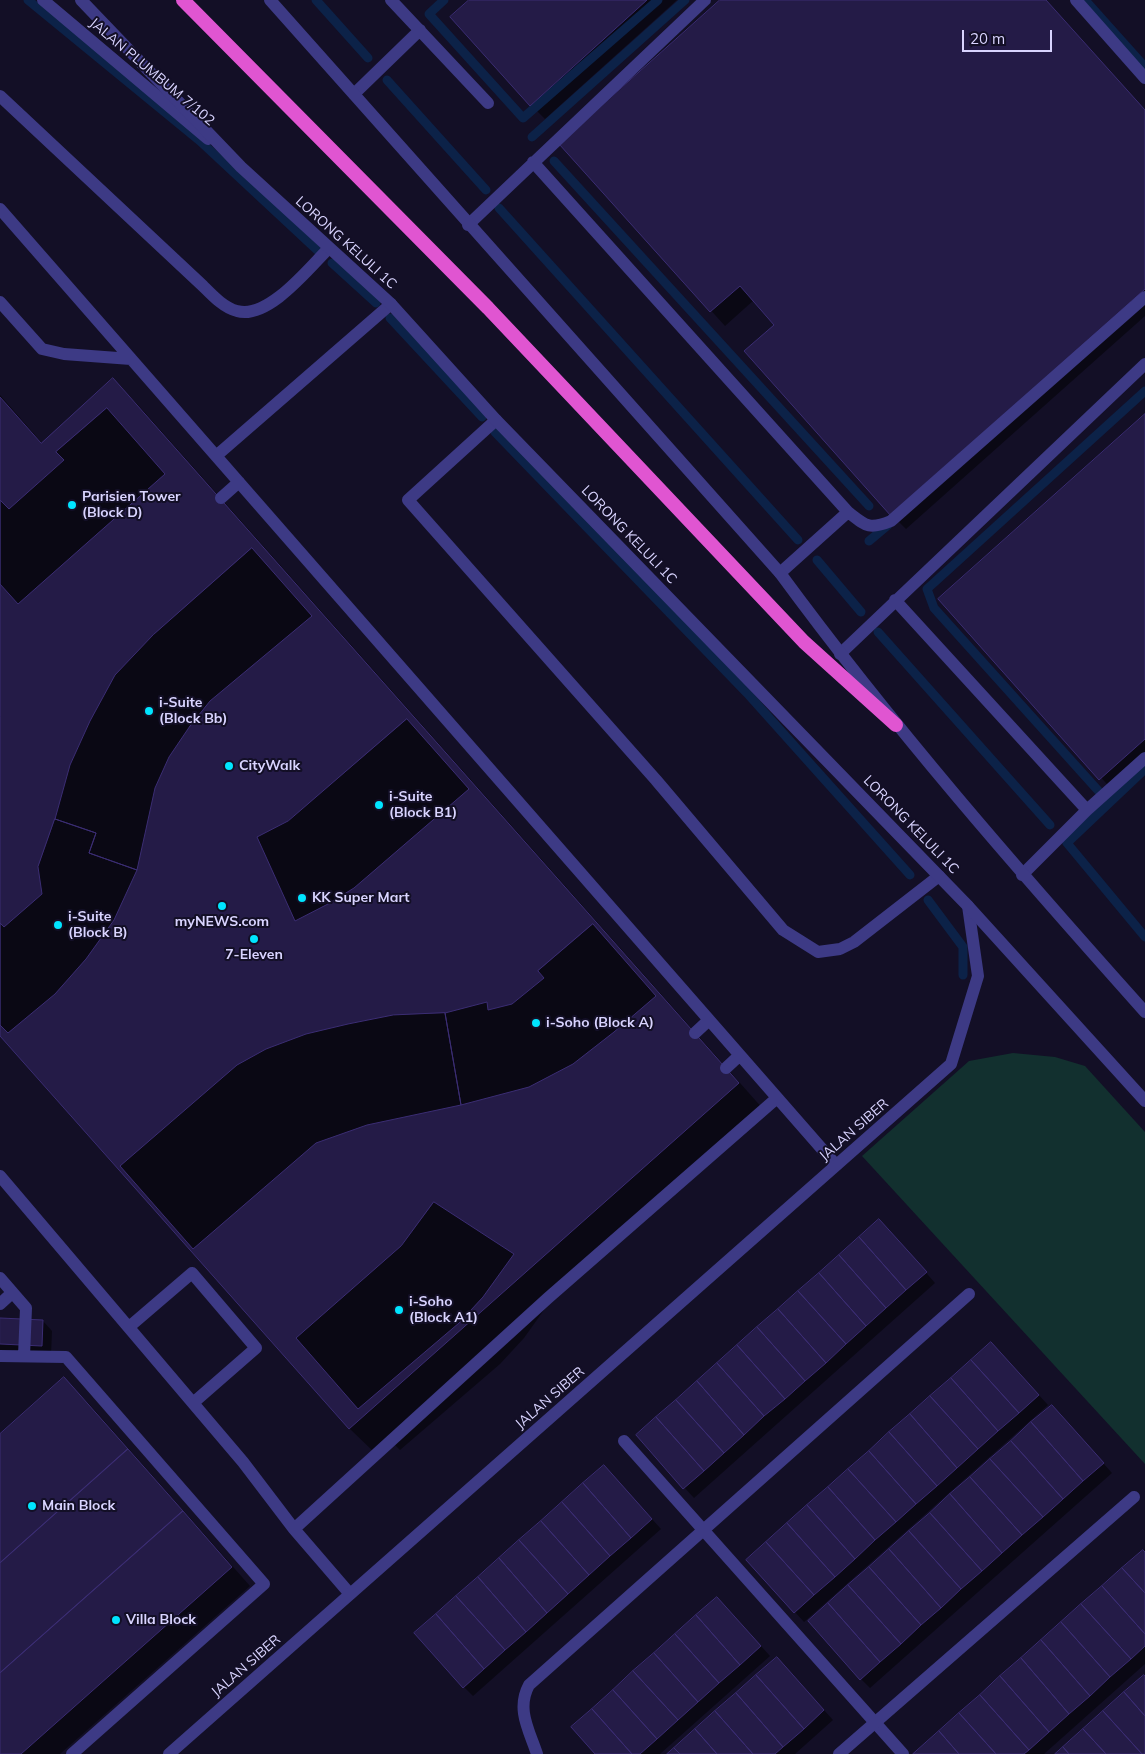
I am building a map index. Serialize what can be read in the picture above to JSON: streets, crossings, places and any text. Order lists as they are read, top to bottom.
{
  "streets": {
    "street": ["JALAN PLUMBUM 7/102", "LORONG KELULI 1C", "JALAN SIBER"]
  },
  "crossings": [
    ["JALAN PLUMBUM 7/102", "LORONG KELULI 1C"],
    ["LORONG KELULI 1C", "JALAN SIBER"]
  ],
  "places": [
    "Parisien Tower (Block D)",
    "i-Suite (Block Bb)",
    "CityWalk",
    "i-Suite (Block B1)",
    "KK Super Mart",
    "myNEWS.com",
    "i-Suite (Block B)",
    "7-Eleven",
    "i-Soho (Block A)",
    "i-Soho (Block A1)",
    "Main Block",
    "Villa Block"
  ],
  "scale_bar": "20 m"
}
